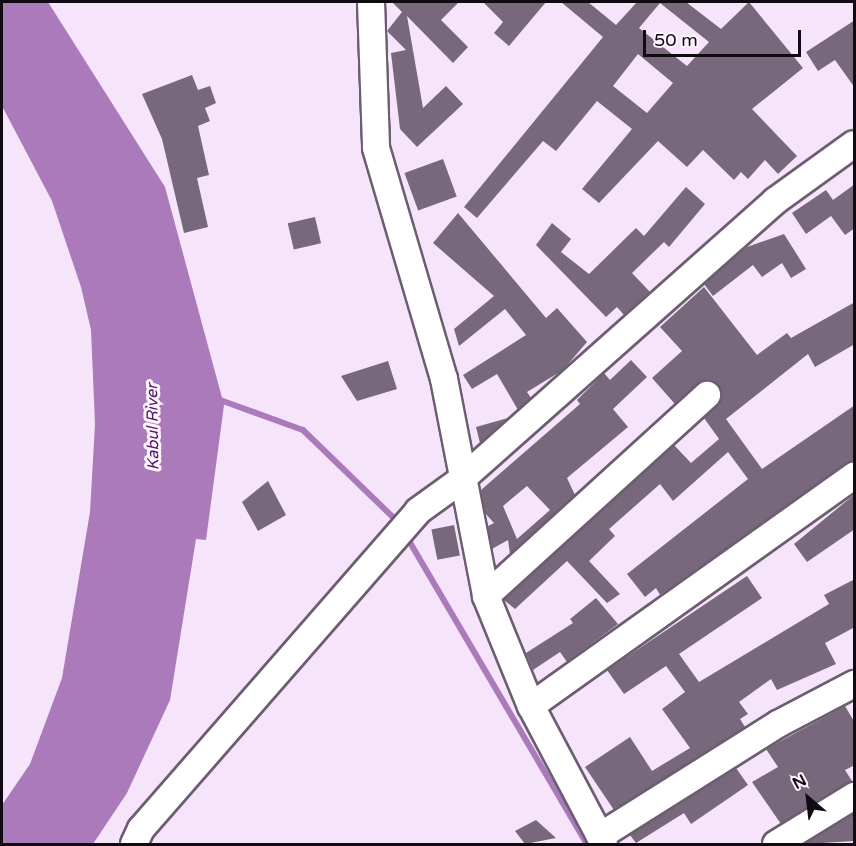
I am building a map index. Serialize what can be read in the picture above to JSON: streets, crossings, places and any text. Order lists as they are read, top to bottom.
{
  "water": ["Kabul River"],
  "scale_bar": "50 m",
  "north": "top left"
}
